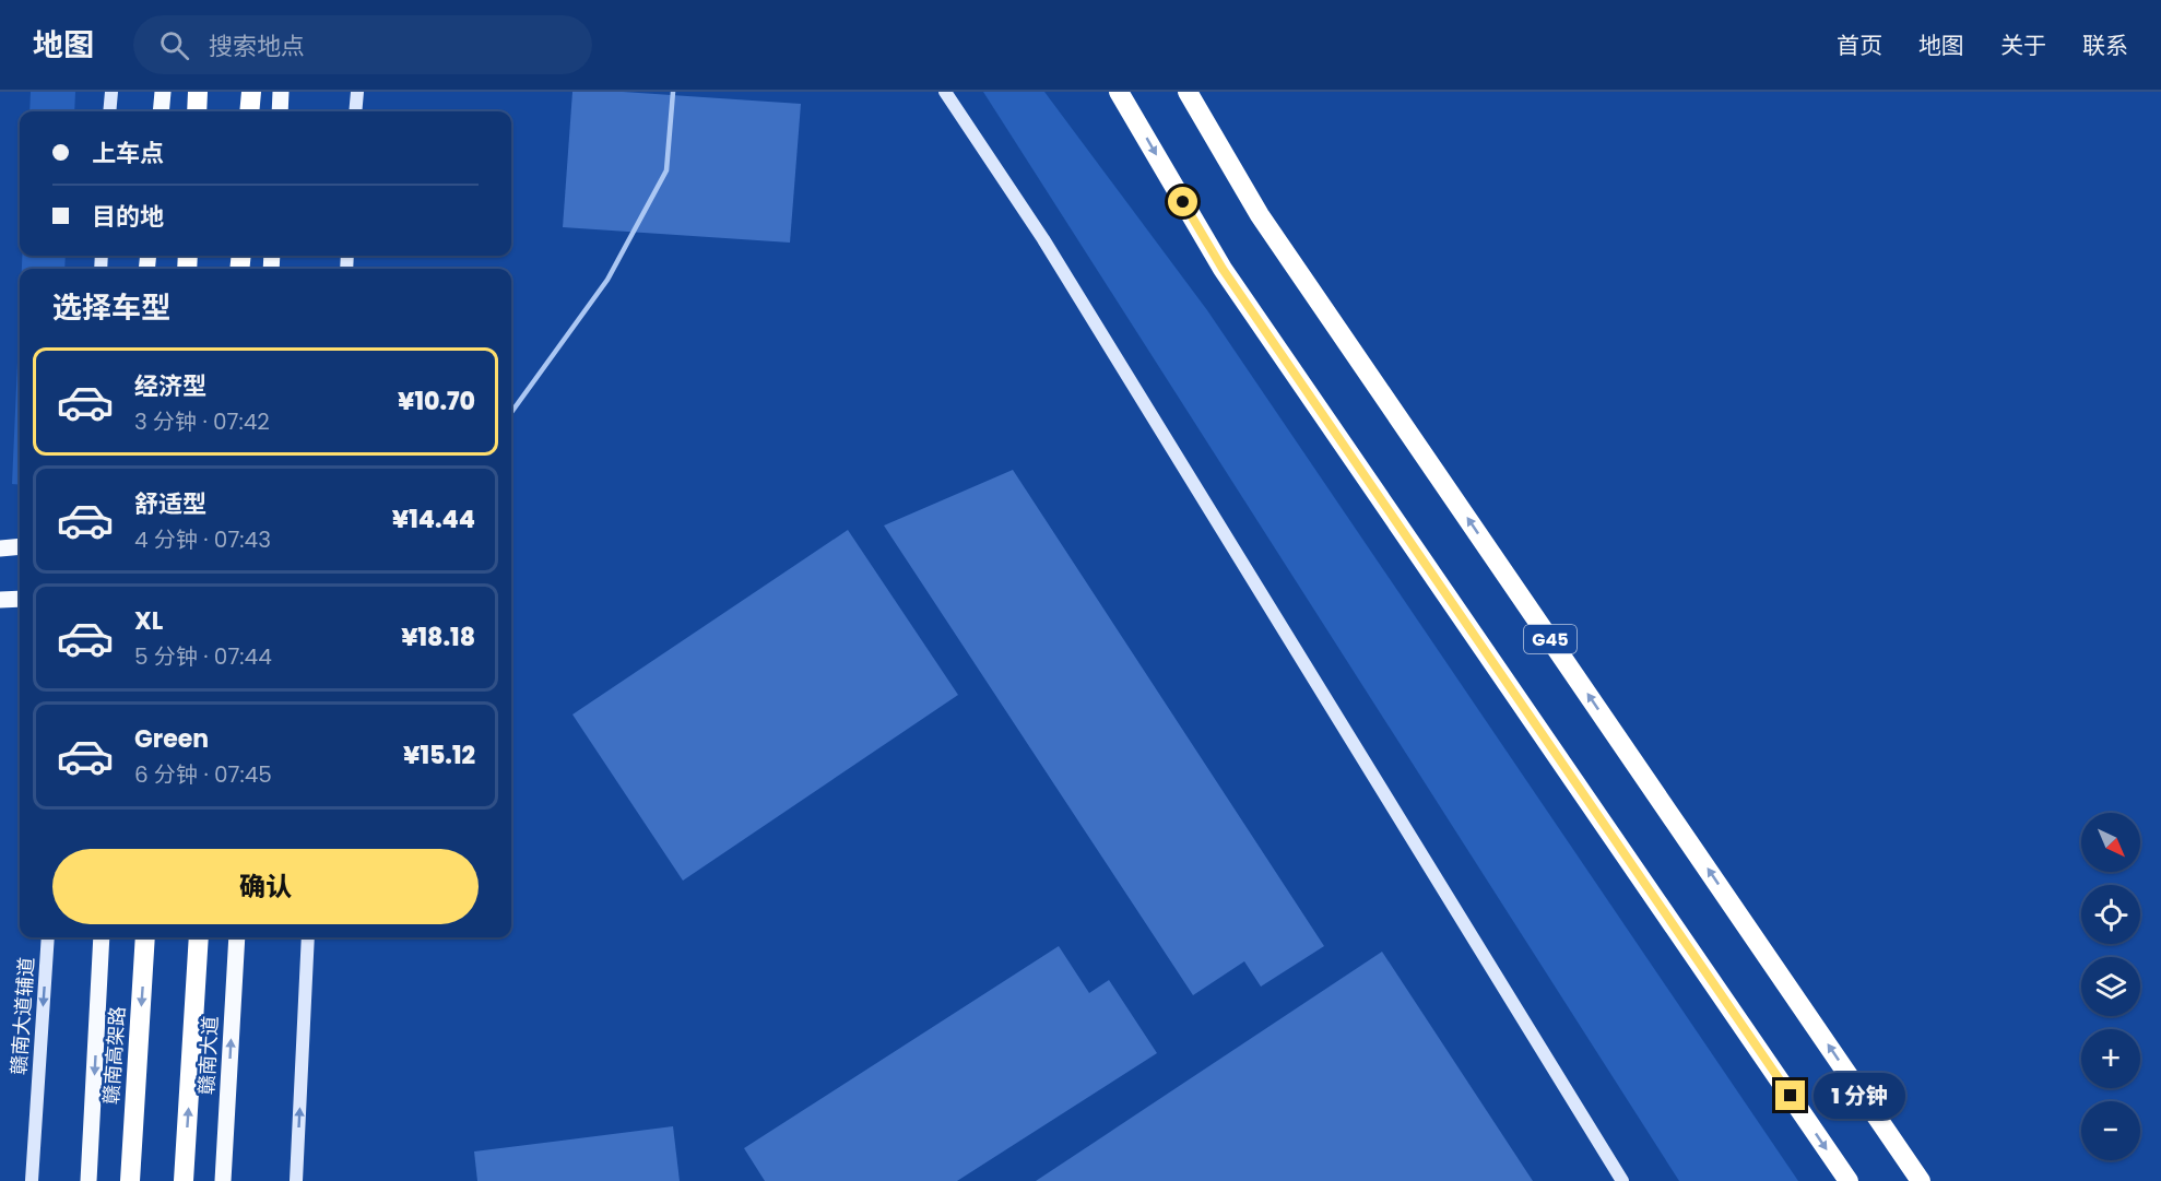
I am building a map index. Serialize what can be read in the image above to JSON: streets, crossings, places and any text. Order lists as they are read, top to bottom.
{
  "streets": {
    "highway": ["G45", "赣南高架路"],
    "main road": ["赣南大道"],
    "street": ["赣南大道辅道"]
  },
  "one_way": ["赣南大道辅道"],
  "north": "bottom right",
  "page": {
    "header": "地图",
    "search": "搜索地点",
    "nav": [
      "首页",
      "地图",
      "关于",
      "联系"
    ],
    "banner": ["上车点", "目的地"],
    "heading": "选择车型",
    "list": [
      {
        "name": "经济型",
        "note": "3 分钟 · 07:42",
        "value": "¥10.70"
      },
      {
        "name": "舒适型",
        "note": "4 分钟 · 07:43",
        "value": "¥14.44"
      },
      {
        "name": "XL",
        "note": "5 分钟 · 07:44",
        "value": "¥18.18"
      },
      {
        "name": "Green",
        "note": "6 分钟 · 07:45",
        "value": "¥15.12"
      }
    ],
    "map_buttons": ["+", "−"],
    "buttons": "确认",
    "bubble": "1 分钟"
  }
}
